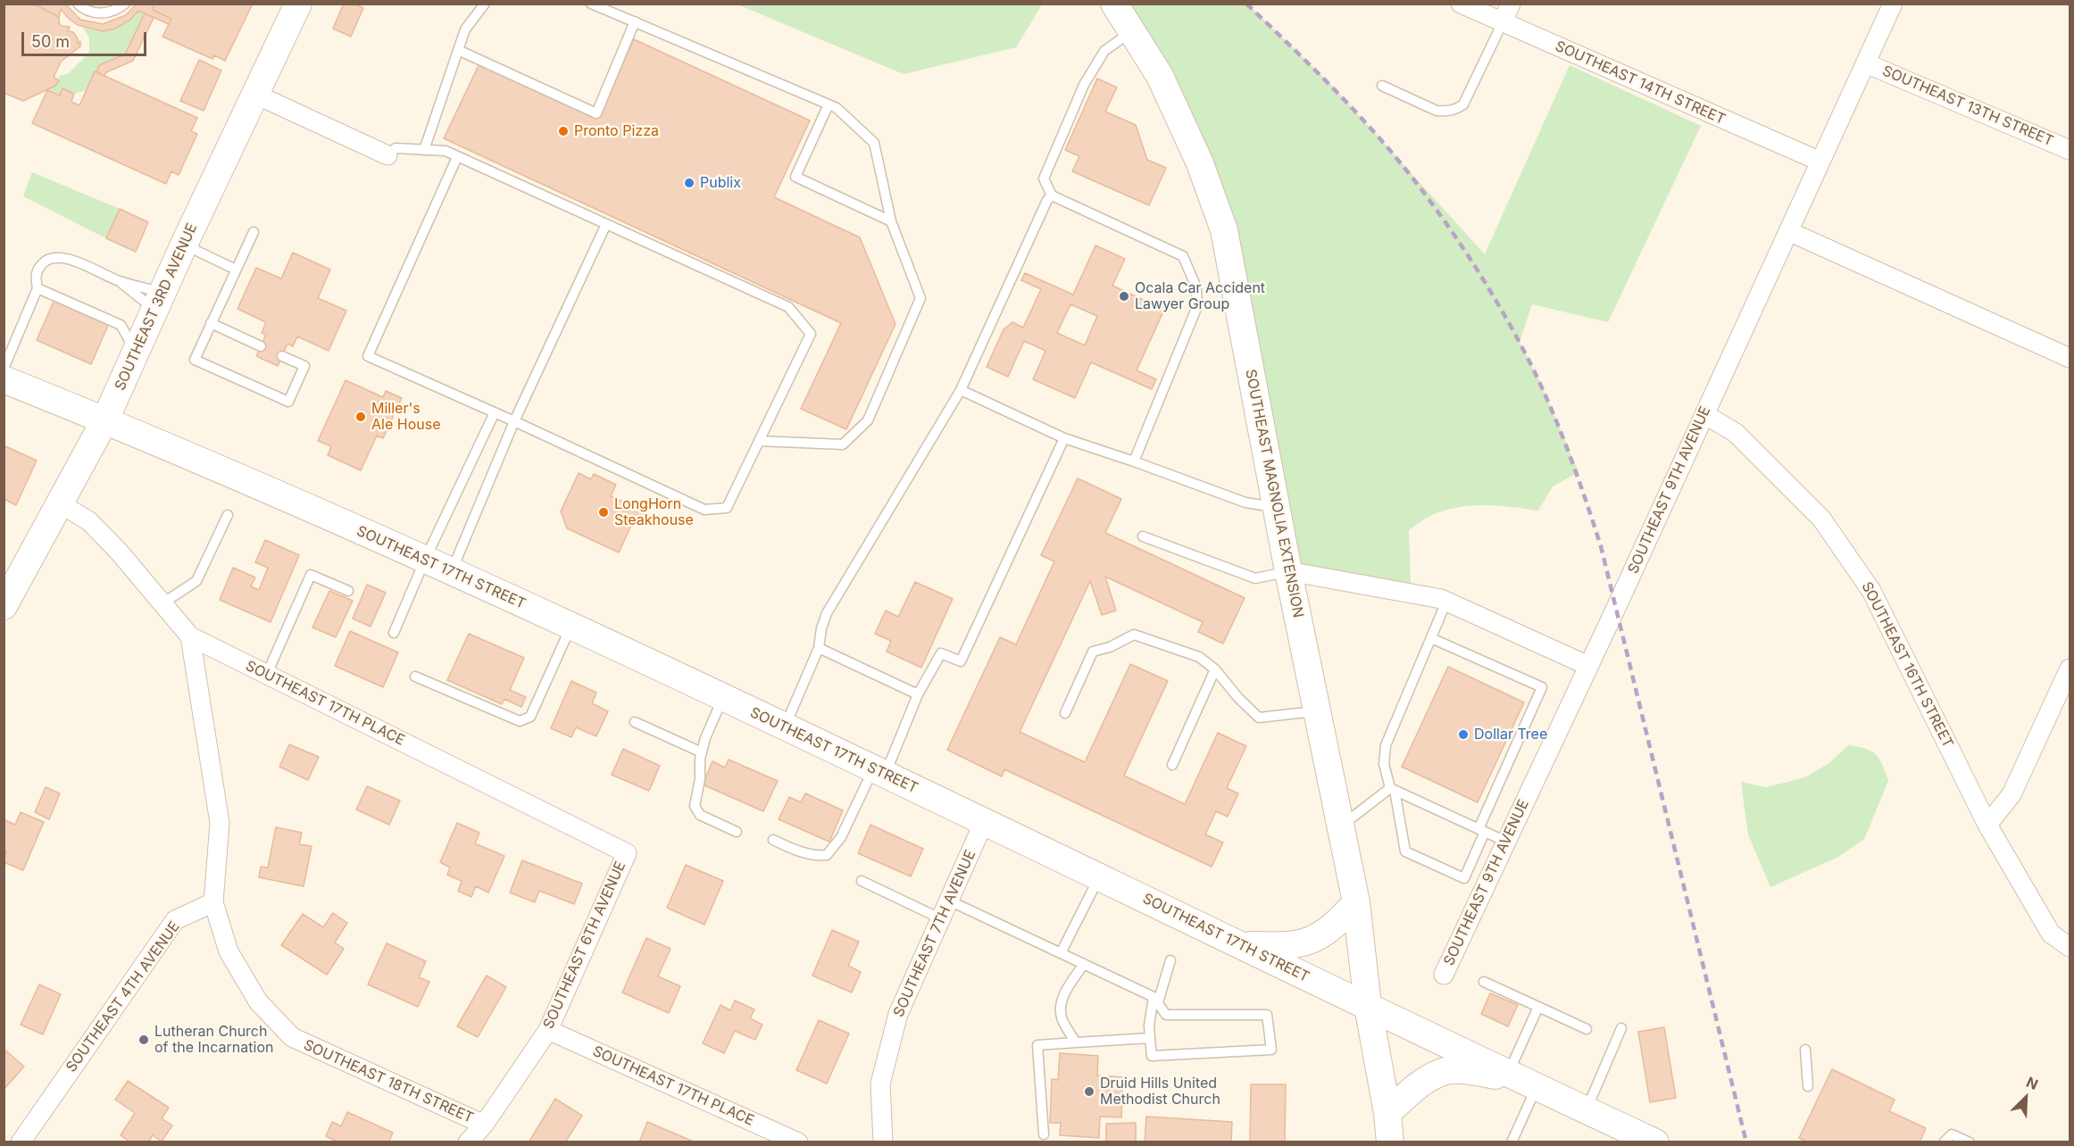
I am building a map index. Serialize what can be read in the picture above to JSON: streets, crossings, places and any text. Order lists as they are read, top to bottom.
{
  "streets": {
    "main road": ["SOUTHEAST 3RD AVENUE", "SOUTHEAST MAGNOLIA EXTENSION", "SOUTHEAST 17TH STREET"],
    "street": [
      "SOUTHEAST 14TH STREET",
      "SOUTHEAST 13TH STREET",
      "SOUTHEAST 9TH AVENUE",
      "SOUTHEAST 16TH STREET",
      "SOUTHEAST 17TH PLACE",
      "SOUTHEAST 7TH AVENUE",
      "SOUTHEAST 6TH AVENUE",
      "SOUTHEAST 4TH AVENUE",
      "SOUTHEAST 18TH STREET"
    ]
  },
  "crossings": [
    ["SOUTHEAST 14TH STREET", "SOUTHEAST 9TH AVENUE"],
    ["SOUTHEAST 13TH STREET", "SOUTHEAST 9TH AVENUE"],
    ["SOUTHEAST 3RD AVENUE", "SOUTHEAST 17TH STREET"],
    ["SOUTHEAST 3RD AVENUE", "SOUTHEAST 17TH PLACE"],
    ["SOUTHEAST 9TH AVENUE", "SOUTHEAST 16TH STREET"],
    ["SOUTHEAST MAGNOLIA EXTENSION", "SOUTHEAST 17TH STREET"],
    ["SOUTHEAST 17TH STREET", "SOUTHEAST 7TH AVENUE"],
    ["SOUTHEAST 17TH PLACE", "SOUTHEAST 6TH AVENUE"],
    ["SOUTHEAST 6TH AVENUE", "SOUTHEAST 18TH STREET"],
    ["SOUTHEAST 4TH AVENUE", "SOUTHEAST 18TH STREET"]
  ],
  "places": [
    "Pronto Pizza",
    "Publix",
    "Ocala Car Accident Lawyer Group",
    "Miller's Ale House",
    "LongHorn Steakhouse",
    "Dollar Tree",
    "Lutheran Church of the Incarnation",
    "Druid Hills United Methodist Church"
  ],
  "scale_bar": "50 m",
  "north": "top right"
}
